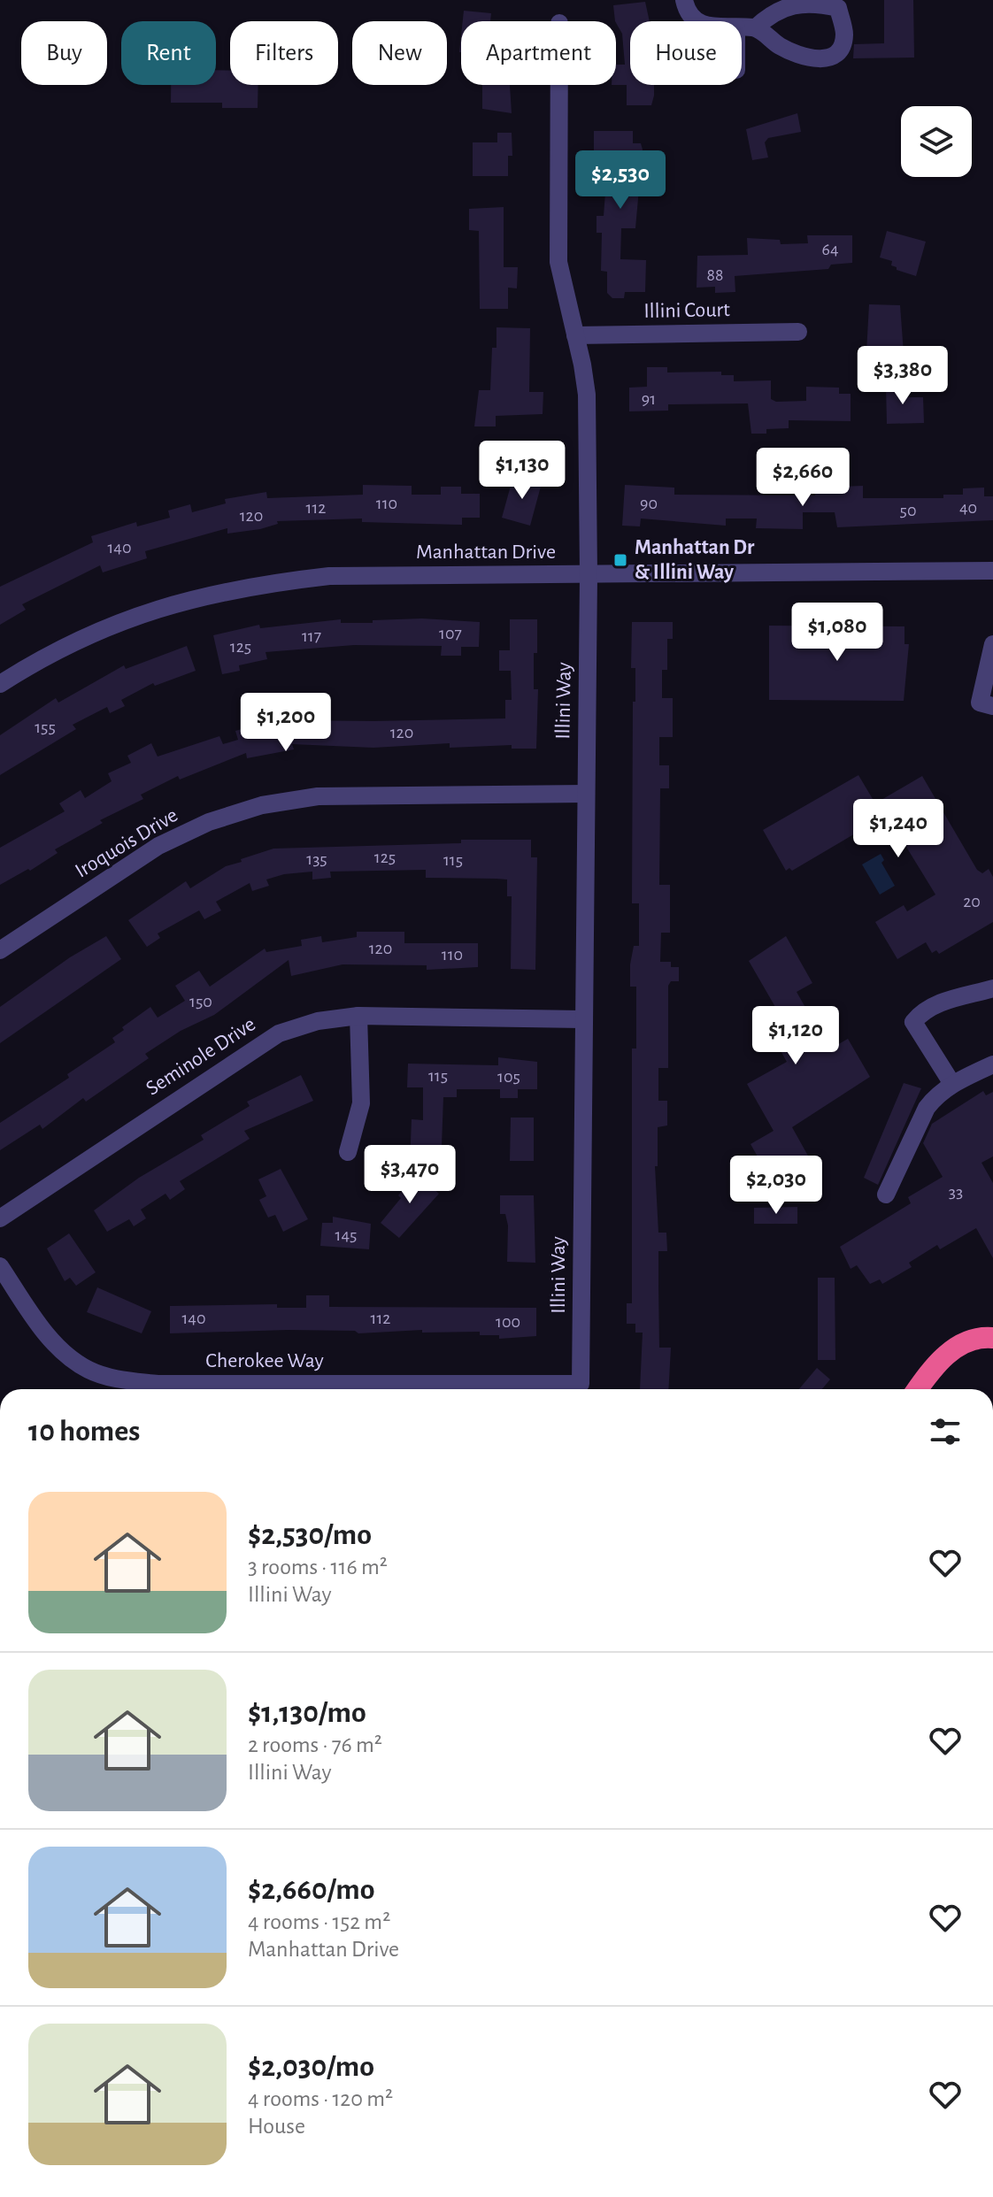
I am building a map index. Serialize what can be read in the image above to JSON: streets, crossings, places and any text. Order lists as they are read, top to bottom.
{
  "streets": {
    "street": [
      "Illini Court",
      "Manhattan Drive",
      "Illini Way",
      "Iroquois Drive",
      "Seminole Drive",
      "Cherokee Way"
    ]
  },
  "crossings": [
    ["Illini Court", "Illini Way"],
    ["Manhattan Drive", "Illini Way"],
    ["Illini Way", "Iroquois Drive"],
    ["Illini Way", "Seminole Drive"],
    ["Illini Way", "Cherokee Way"]
  ],
  "places": {
    "transit": ["Manhattan Dr & Illini Way"]
  },
  "house_numbers": [
    "64",
    "88",
    "91",
    "110",
    "90",
    "112",
    "40",
    "50",
    "120",
    "140",
    "107",
    "117",
    "125",
    "155",
    "120",
    "125",
    "135",
    "115",
    "20",
    "120",
    "110",
    "150",
    "115",
    "105",
    "33",
    "145",
    "140",
    "112",
    "100"
  ],
  "page": {
    "chip": [
      "Buy",
      "Rent",
      "Filters",
      "New",
      "Apartment",
      "House"
    ],
    "price": [
      "$2,530",
      "$3,380",
      "$1,130",
      "$2,660",
      "$1,080",
      "$1,200",
      "$1,240",
      "$1,120",
      "$3,470",
      "$2,030"
    ],
    "heading": "10 homes",
    "list": [
      {
        "name": "$2,530/mo",
        "note": "3 rooms · 116 m² · Illini Way"
      },
      {
        "name": "$1,130/mo",
        "note": "2 rooms · 76 m² · Illini Way"
      },
      {
        "name": "$2,660/mo",
        "note": "4 rooms · 152 m² · Manhattan Drive"
      },
      {
        "name": "$2,030/mo",
        "note": "4 rooms · 120 m² · House"
      }
    ]
  }
}
